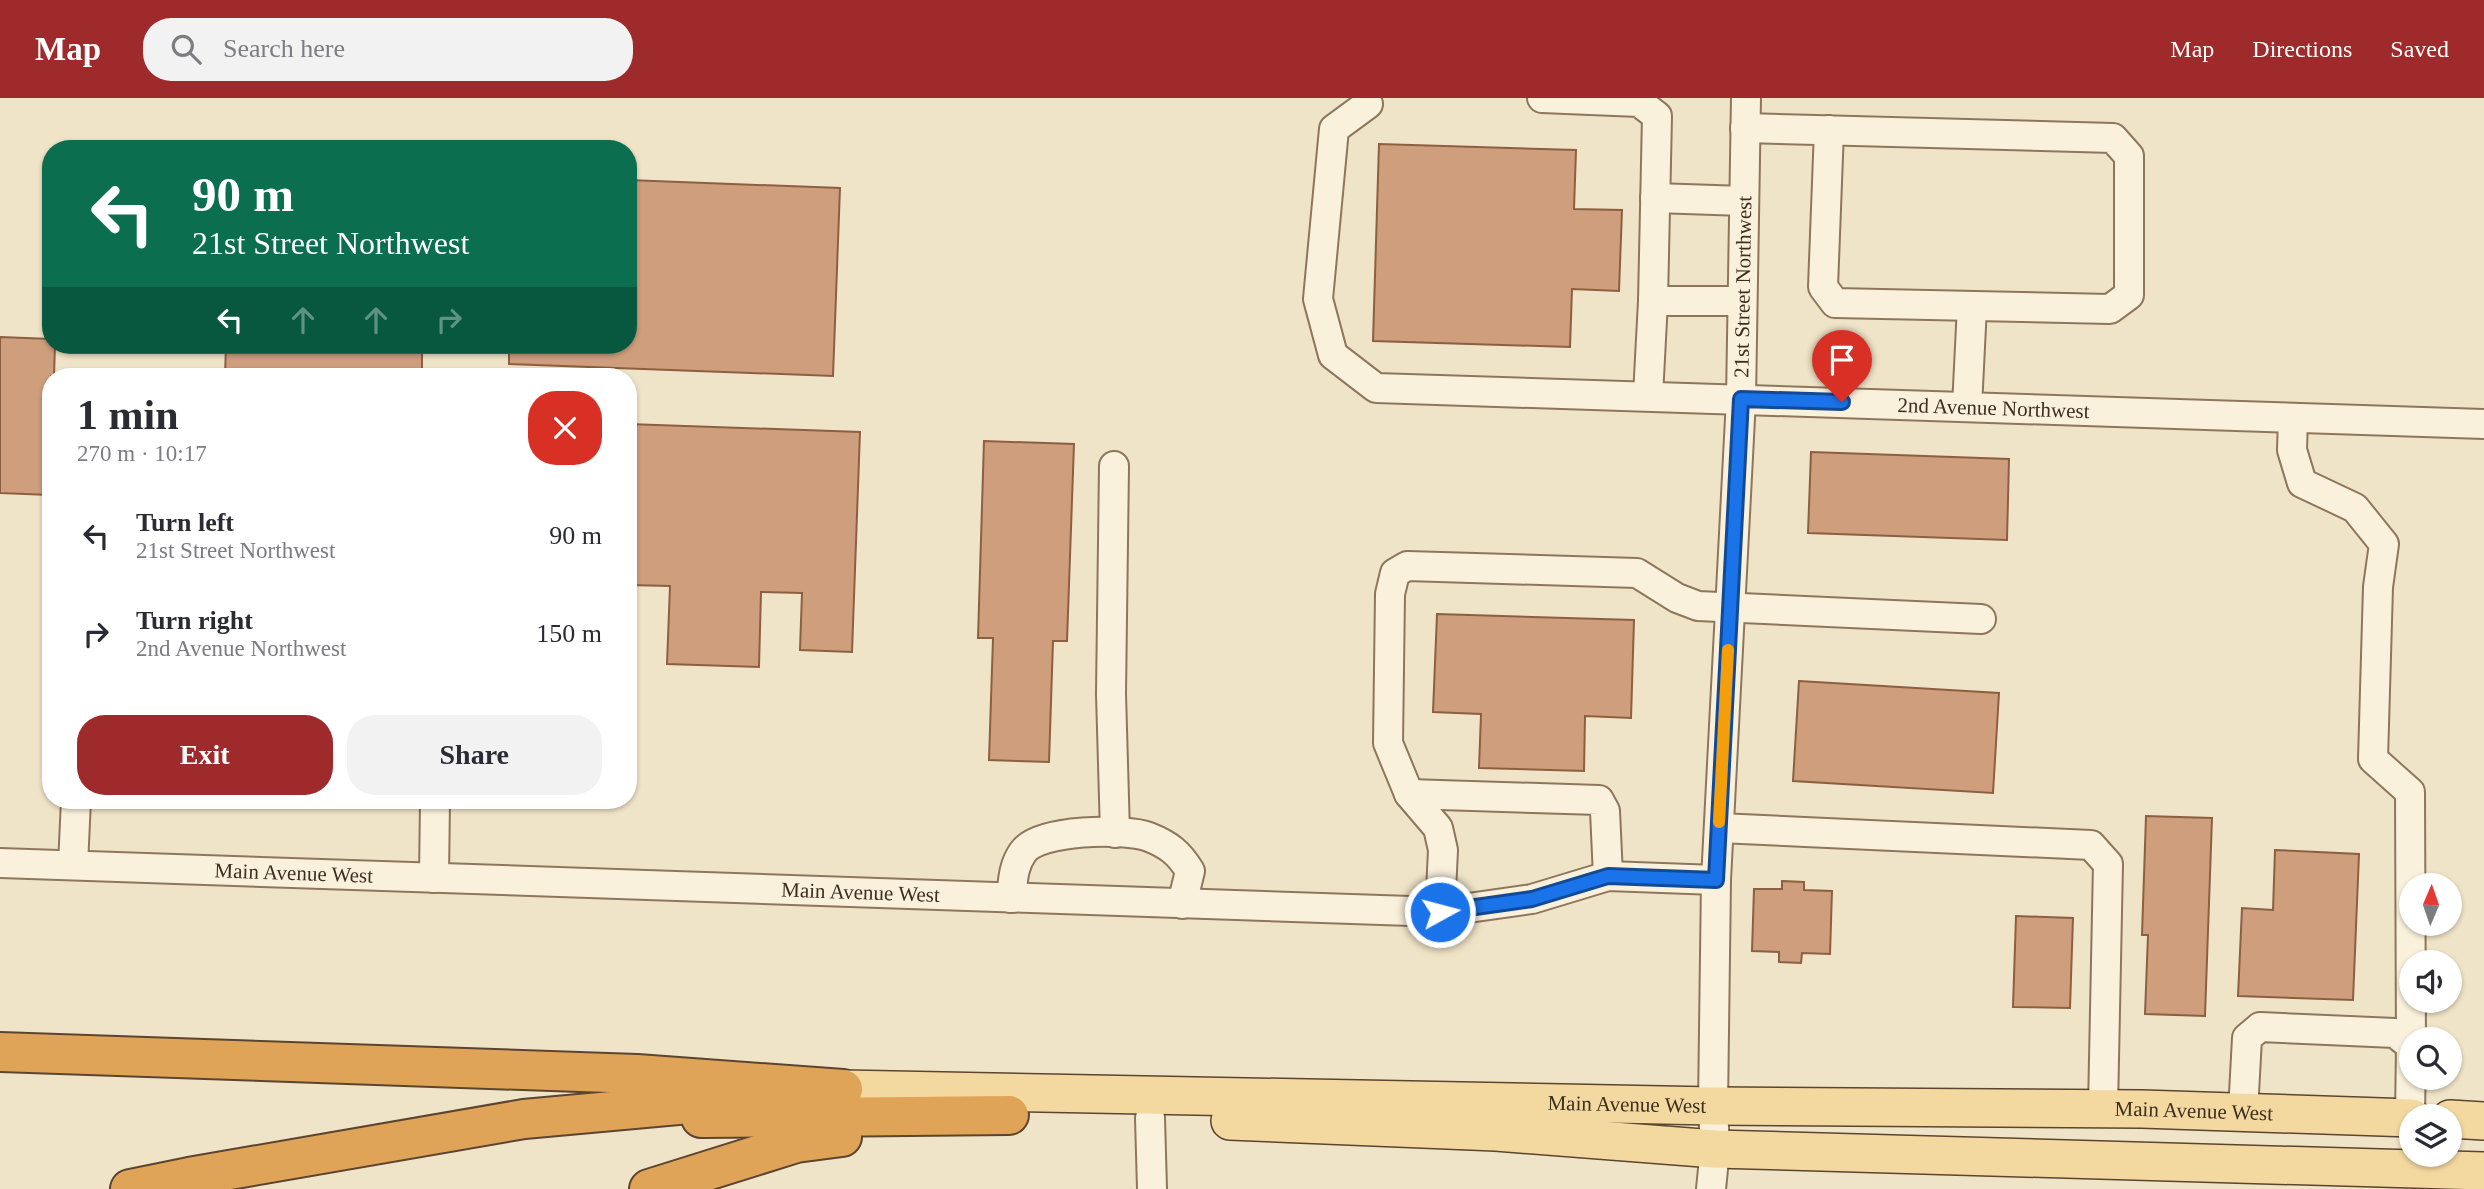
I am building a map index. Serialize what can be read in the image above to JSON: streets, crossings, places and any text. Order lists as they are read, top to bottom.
{
  "streets": {
    "main road": ["Main Avenue West"],
    "street": ["21st Street Northwest", "2nd Avenue Northwest"]
  },
  "crossings": [
    ["21st Street Northwest", "2nd Avenue Northwest"],
    ["21st Street Northwest", "Main Avenue West"]
  ],
  "north": "top",
  "page": {
    "header": "Map",
    "search": "Search here",
    "nav": ["Map", "Directions", "Saved"],
    "turn": ["90 m", "21st Street Northwest"],
    "heading": ["1 min", "270 m · 10:17"],
    "list": [
      {
        "name": "Turn left",
        "note": "21st Street Northwest",
        "value": "90 m"
      },
      {
        "name": "Turn right",
        "note": "2nd Avenue Northwest",
        "value": "150 m"
      }
    ],
    "buttons": ["Exit", "Share"]
  }
}
